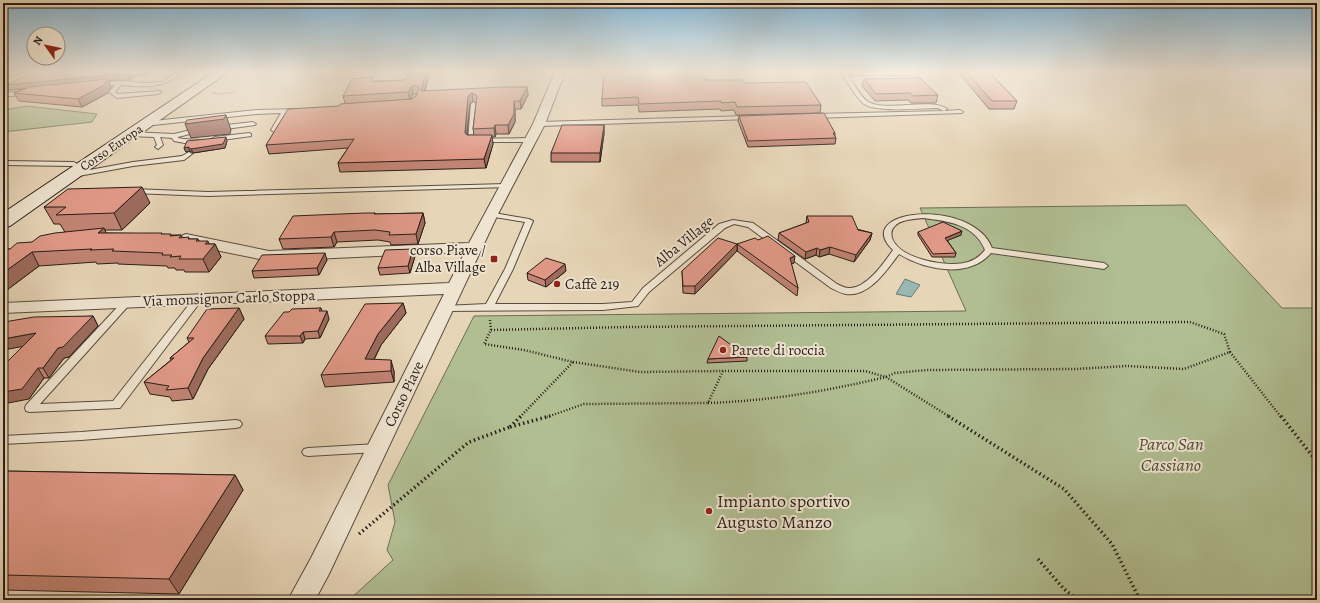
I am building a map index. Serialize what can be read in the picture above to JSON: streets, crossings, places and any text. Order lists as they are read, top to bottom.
{
  "streets": {
    "main road": ["Corso Europa"],
    "street": ["Via monsignor Carlo Stoppa", "Corso Piave"],
    "lane": ["Alba Village"]
  },
  "crossings": [
    ["Alba Village", "Corso Piave"],
    ["Via monsignor Carlo Stoppa", "Corso Piave"]
  ],
  "parks": ["Parco San Cassiano"],
  "places": {
    "transit": ["corso Piave / Alba Village"],
    "other": ["Caffè 219", "Parete di roccia", "Impianto sportivo Augusto Manzo"]
  },
  "north": "top left"
}
